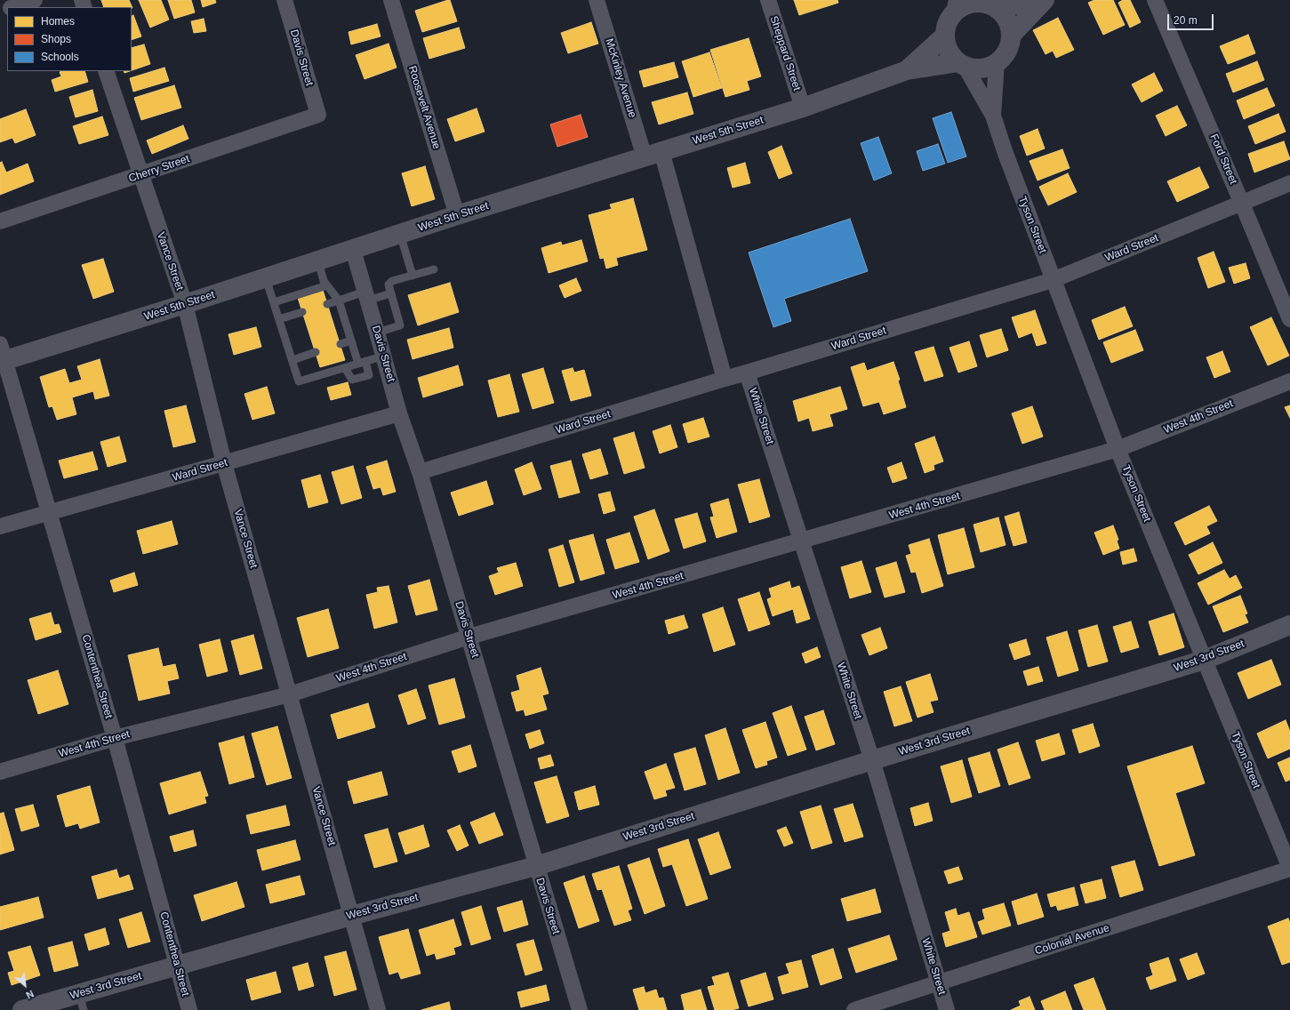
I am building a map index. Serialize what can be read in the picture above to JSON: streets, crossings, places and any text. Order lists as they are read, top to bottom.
{
  "streets": {
    "main road": ["West 5th Street", "West 3rd Street"],
    "street": [
      "Sheppard Street",
      "Davis Street",
      "McKinley Avenue",
      "Roosevelt Avenue",
      "Ford Street",
      "Cherry Street",
      "Tyson Street",
      "Ward Street",
      "Vance Street",
      "White Street",
      "West 4th Street",
      "Contenthea Street",
      "Colonial Avenue"
    ]
  },
  "crossings": [
    ["Sheppard Street", "West 5th Street"],
    ["Davis Street", "West 5th Street"],
    ["Davis Street", "Cherry Street"],
    ["Davis Street", "Ward Street"],
    ["Davis Street", "West 4th Street"],
    ["Davis Street", "West 3rd Street"],
    ["McKinley Avenue", "West 5th Street"],
    ["Roosevelt Avenue", "West 5th Street"],
    ["West 5th Street", "Tyson Street"],
    ["West 5th Street", "Vance Street"],
    ["West 5th Street", "Contenthea Street"],
    ["Ford Street", "Ward Street"],
    ["Cherry Street", "Vance Street"],
    ["Tyson Street", "Ward Street"],
    ["Tyson Street", "West 4th Street"],
    ["Tyson Street", "West 3rd Street"],
    ["Tyson Street", "Colonial Avenue"],
    ["Ward Street", "Vance Street"],
    ["Ward Street", "White Street"],
    ["Ward Street", "Contenthea Street"],
    ["Vance Street", "West 4th Street"],
    ["Vance Street", "West 3rd Street"],
    ["White Street", "West 4th Street"],
    ["White Street", "West 3rd Street"],
    ["White Street", "Colonial Avenue"],
    ["West 4th Street", "Contenthea Street"],
    ["West 3rd Street", "Contenthea Street"]
  ],
  "legend": ["Homes", "Shops", "Schools"],
  "scale_bar": "20 m",
  "north": "bottom right"
}
